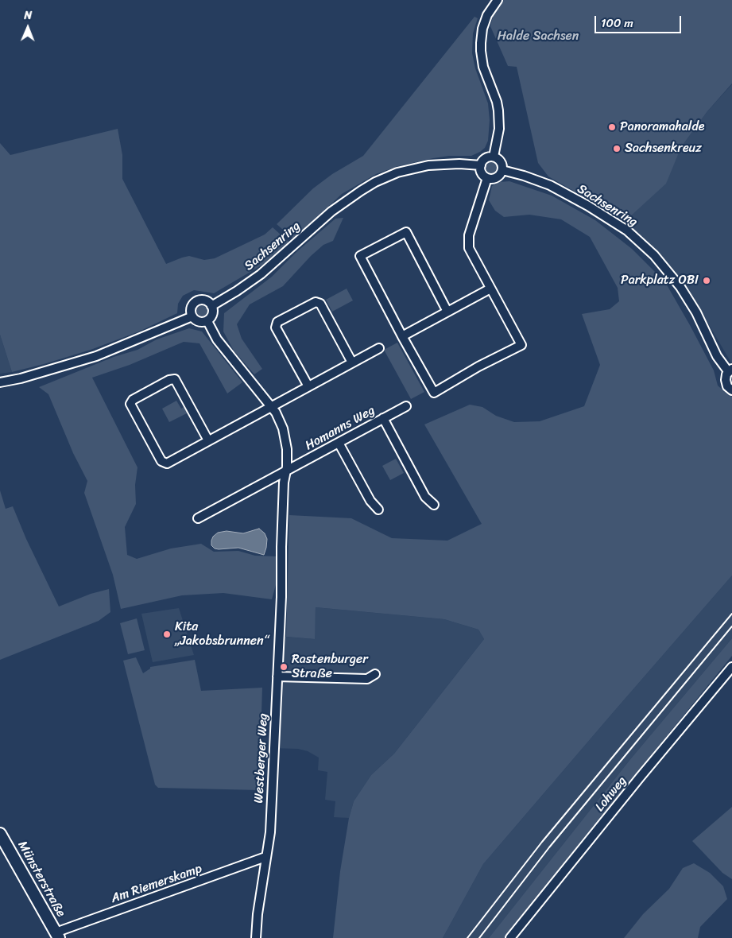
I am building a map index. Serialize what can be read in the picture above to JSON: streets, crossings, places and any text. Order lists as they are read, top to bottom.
{
  "streets": {
    "main road": ["Münsterstraße"],
    "street": [
      "Sachsenring",
      "Homanns Weg",
      "Westberger Weg",
      "Lohweg",
      "Am Riemerskamp"
    ]
  },
  "crossings": [
    ["Sachsenring", "Westberger Weg"],
    ["Homanns Weg", "Westberger Weg"],
    ["Westberger Weg", "Am Riemerskamp"],
    ["Münsterstraße", "Am Riemerskamp"]
  ],
  "parks": ["Halde Sachsen"],
  "places": [
    "Panoramahalde",
    "Sachsenkreuz",
    "Parkplatz OBI",
    "Kita „Jakobsbrunnen“",
    "Rastenburger Straße"
  ],
  "scale_bar": "100 m",
  "north": "top"
}
